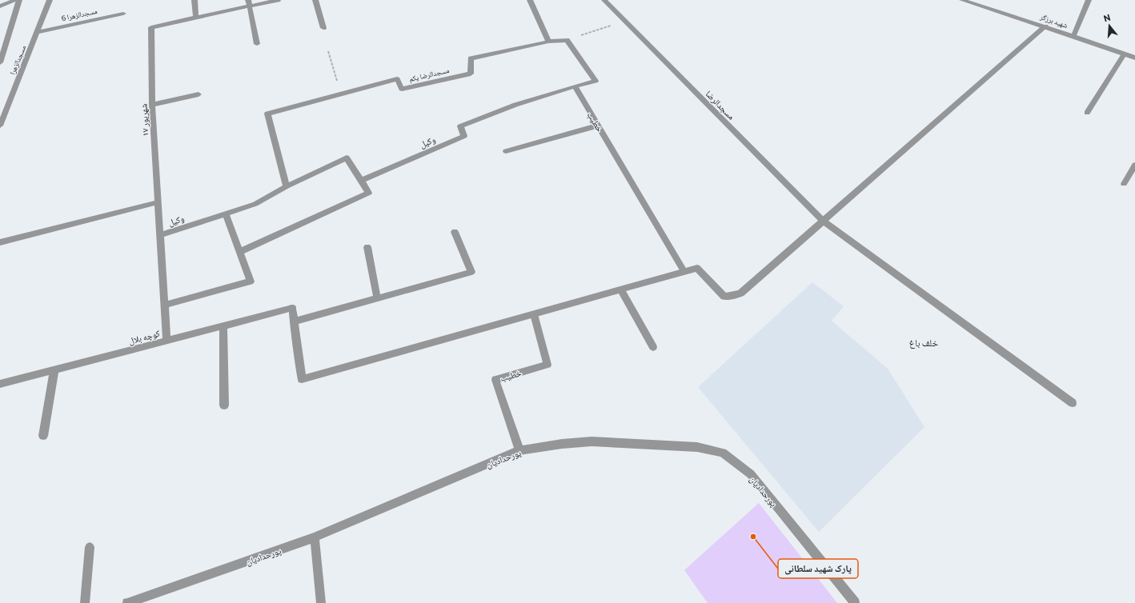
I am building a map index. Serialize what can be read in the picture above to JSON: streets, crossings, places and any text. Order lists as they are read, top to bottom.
{
  "streets": {
    "street": [
      "مسجدالزهرا 6",
      "شهید برزگر",
      "مسجدالزهرا",
      "مسجدالرضا یکم",
      "مسجدالرضا",
      "۱۷ شهریور",
      "خطیب",
      "وکیل",
      "کوچه بلال",
      "پورحدادیان"
    ]
  },
  "crossings": [
    ["مسجدالزهرا 6", "مسجدالزهرا"],
    ["مسجدالرضا یکم", "وکیل"],
    ["۱۷ شهریور", "وکیل"],
    ["۱۷ شهریور", "کوچه بلال"],
    ["خطیب", "وکیل"],
    ["خطیب", "پورحدادیان"]
  ],
  "districts": ["خلف باغ"],
  "places": ["پارک شهید سلطانی"],
  "north": "top"
}
